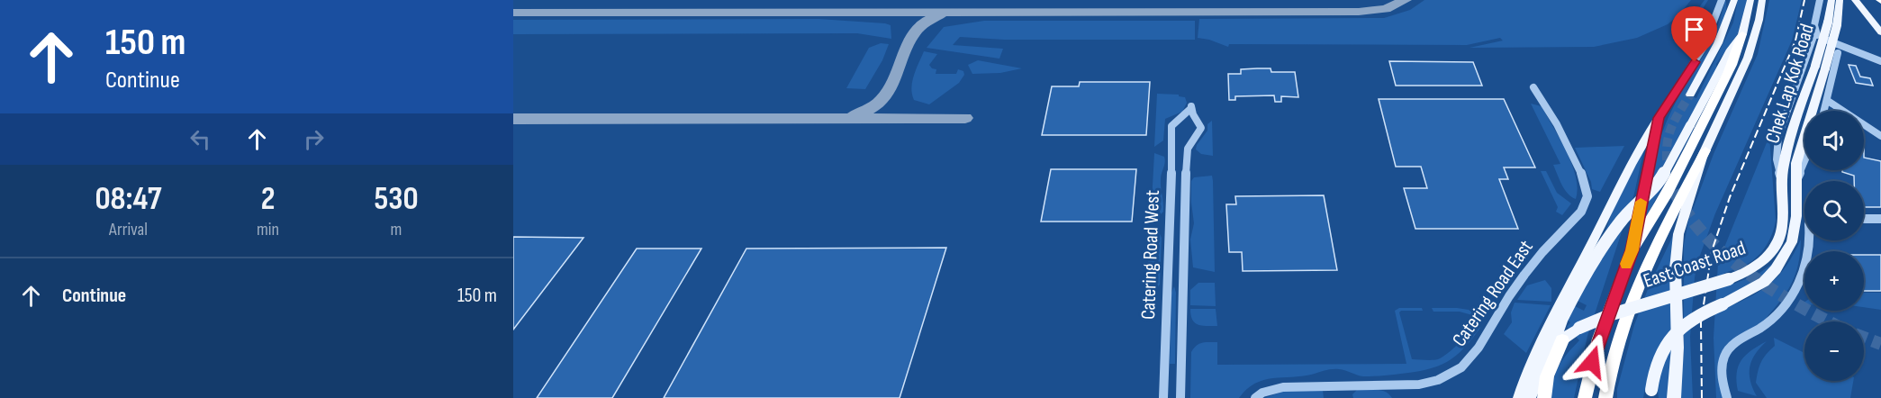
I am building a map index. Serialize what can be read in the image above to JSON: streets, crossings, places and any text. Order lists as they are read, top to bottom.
{
  "streets": {
    "main road": ["Chek Lap Kok Road", "East Coast Road"],
    "street": ["Catering Road West", "Catering Road East"]
  },
  "crossings": [
    ["Chek Lap Kok Road", "East Coast Road"]
  ],
  "page": {
    "turn": ["150 m", "Continue"],
    "map_buttons": ["+", "−"],
    "eta": [
      "08:47",
      "Arrival",
      "2",
      "min",
      "530",
      "m"
    ],
    "list": [
      {
        "name": "Continue",
        "value": "150 m"
      }
    ]
  }
}
